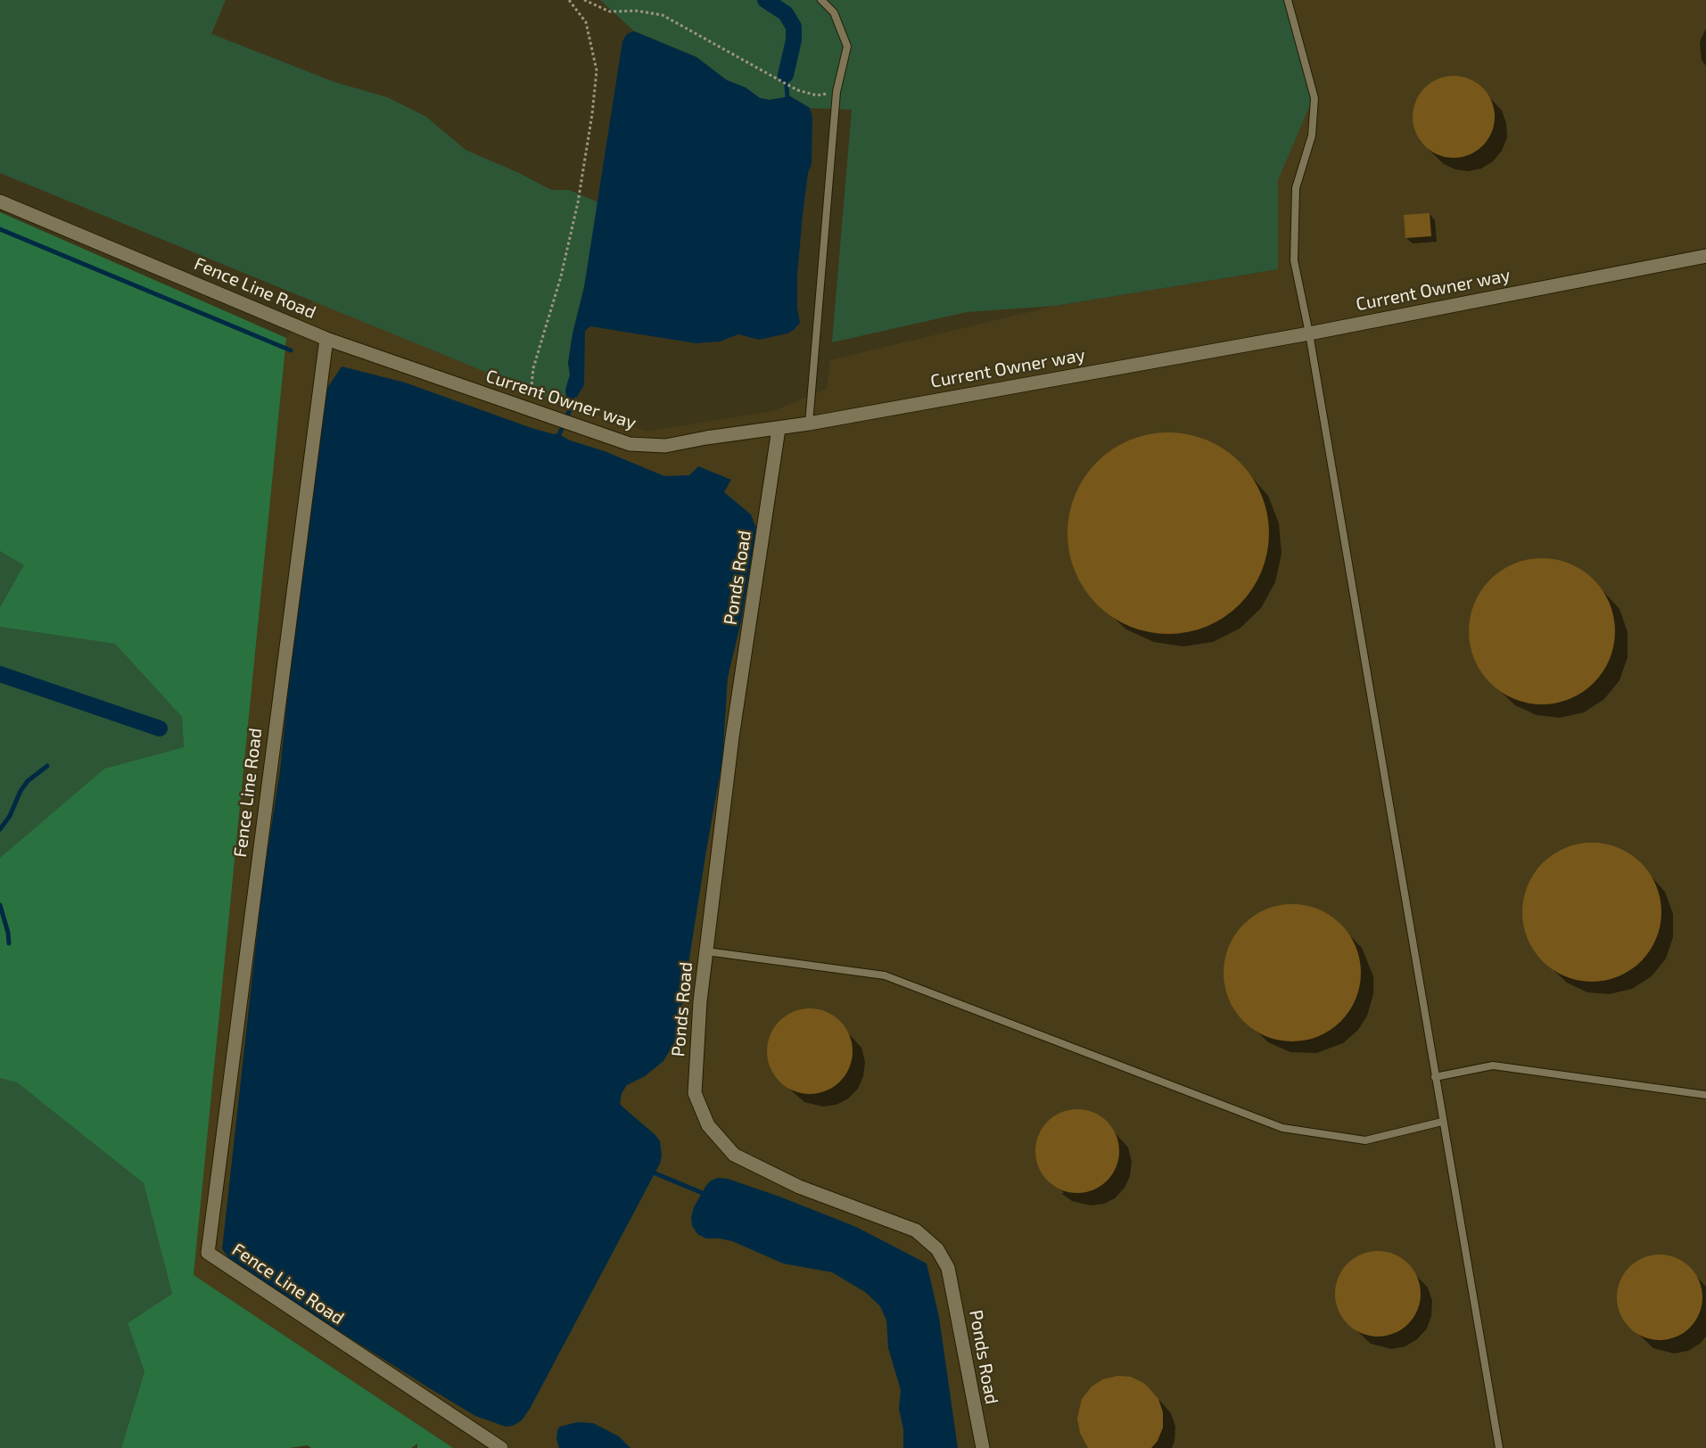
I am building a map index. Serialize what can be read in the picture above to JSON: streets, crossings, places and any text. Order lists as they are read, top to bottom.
{
  "streets": {
    "street": ["Fence Line Road", "Current Owner way", "Ponds Road"]
  },
  "crossings": [
    ["Fence Line Road", "Current Owner way"],
    ["Current Owner way", "Ponds Road"]
  ]
}
